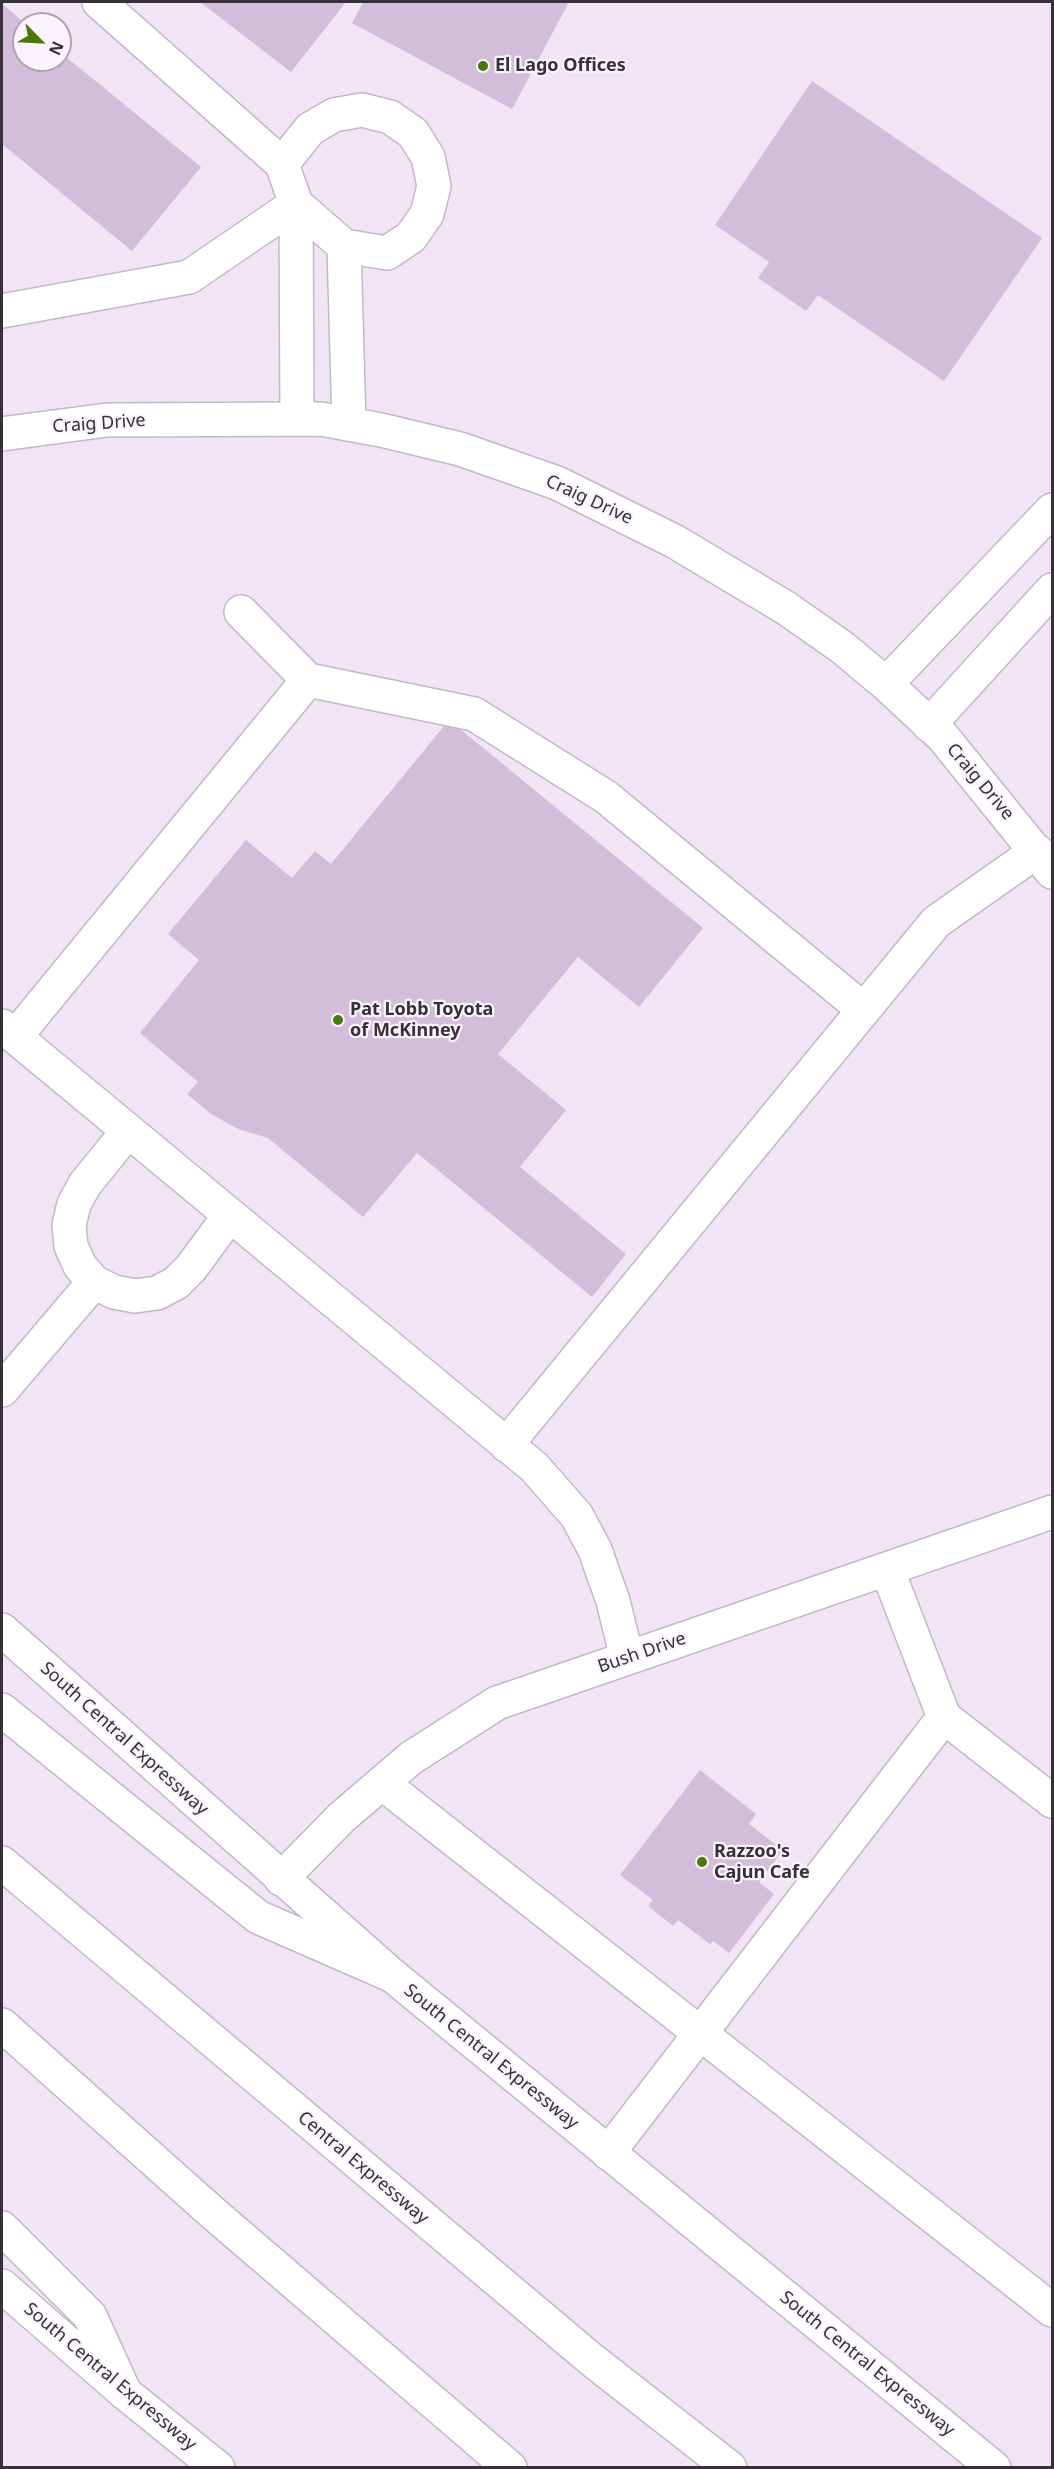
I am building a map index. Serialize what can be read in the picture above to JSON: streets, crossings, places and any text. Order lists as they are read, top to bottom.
{
  "streets": {
    "main road": [
      "Craig Drive",
      "Bush Drive",
      "South Central Expressway",
      "Central Expressway"
    ]
  },
  "crossings": [
    ["Bush Drive", "South Central Expressway"]
  ],
  "places": ["El Lago Offices", "Pat Lobb Toyota of McKinney", "Razzoo's Cajun Cafe"],
  "north": "bottom right"
}
